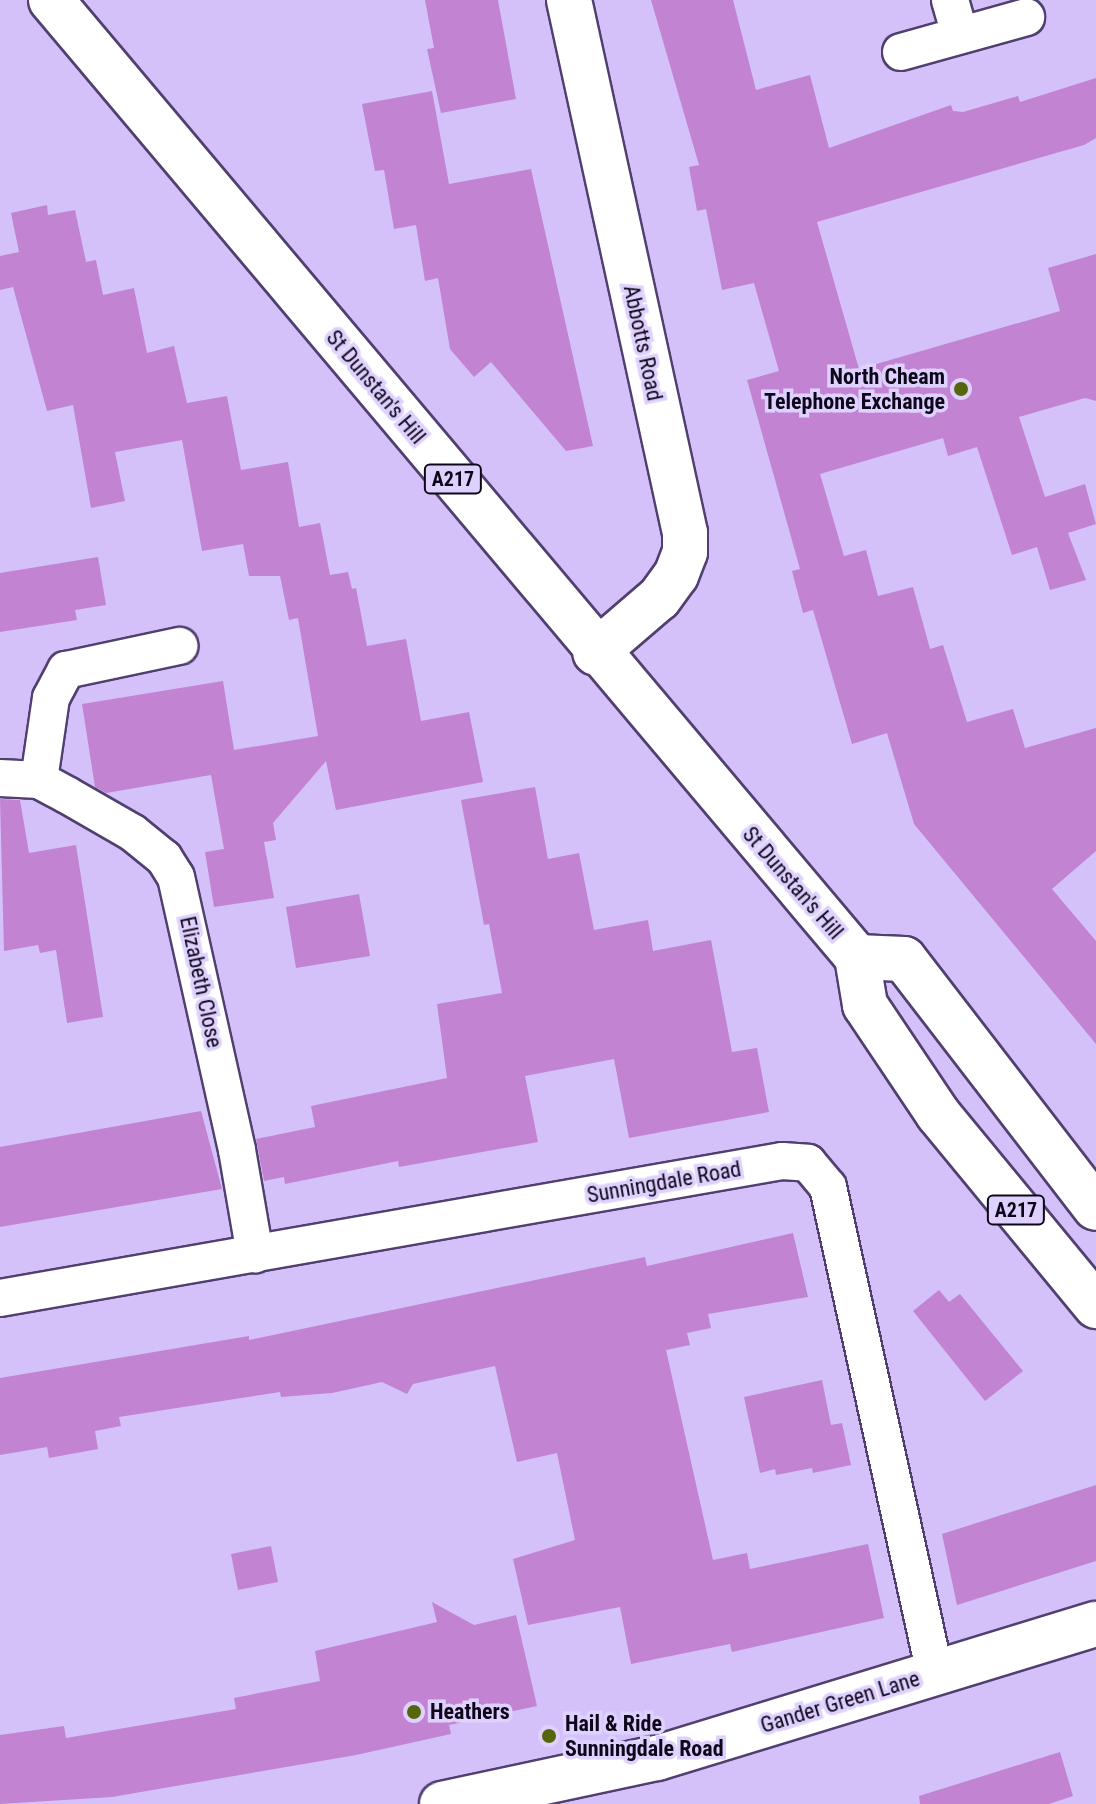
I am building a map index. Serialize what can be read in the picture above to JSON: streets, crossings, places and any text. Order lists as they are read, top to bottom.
{
  "streets": {
    "main road": [
      "Abbotts Road",
      "St Dunstan's Hill",
      "A217",
      "Gander Green Lane"
    ],
    "street": ["Elizabeth Close", "Sunningdale Road"]
  },
  "crossings": [
    ["Abbotts Road", "St Dunstan's Hill"],
    ["Elizabeth Close", "Sunningdale Road"],
    ["Sunningdale Road", "Gander Green Lane"]
  ],
  "places": ["North Cheam Telephone Exchange", "Heathers", "Hail & Ride Sunningdale Road"]
}
